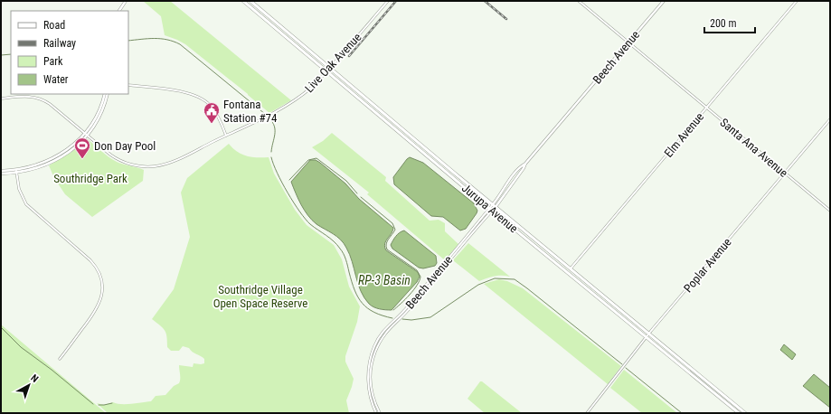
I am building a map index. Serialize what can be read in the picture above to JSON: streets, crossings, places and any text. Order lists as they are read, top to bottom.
{
  "streets": {
    "main road": ["Beech Avenue", "Jurupa Avenue"],
    "street": [
      "Live Oak Avenue",
      "Elm Avenue",
      "Santa Ana Avenue",
      "Poplar Avenue"
    ]
  },
  "crossings": [
    ["Beech Avenue", "Santa Ana Avenue"],
    ["Beech Avenue", "Jurupa Avenue"],
    ["Live Oak Avenue", "Jurupa Avenue"],
    ["Elm Avenue", "Santa Ana Avenue"],
    ["Elm Avenue", "Jurupa Avenue"],
    ["Santa Ana Avenue", "Poplar Avenue"],
    ["Jurupa Avenue", "Poplar Avenue"]
  ],
  "water": ["RP-3 Basin"],
  "parks": ["Southridge Park", "Southridge Village Open Space Reserve"],
  "places": {
    "public building": ["Fontana Station #74"],
    "sports": ["Don Day Pool"]
  },
  "legend": [
    "Road",
    "Railway",
    "Park",
    "Water"
  ],
  "scale_bar": "200 m",
  "north": "top right"
}
